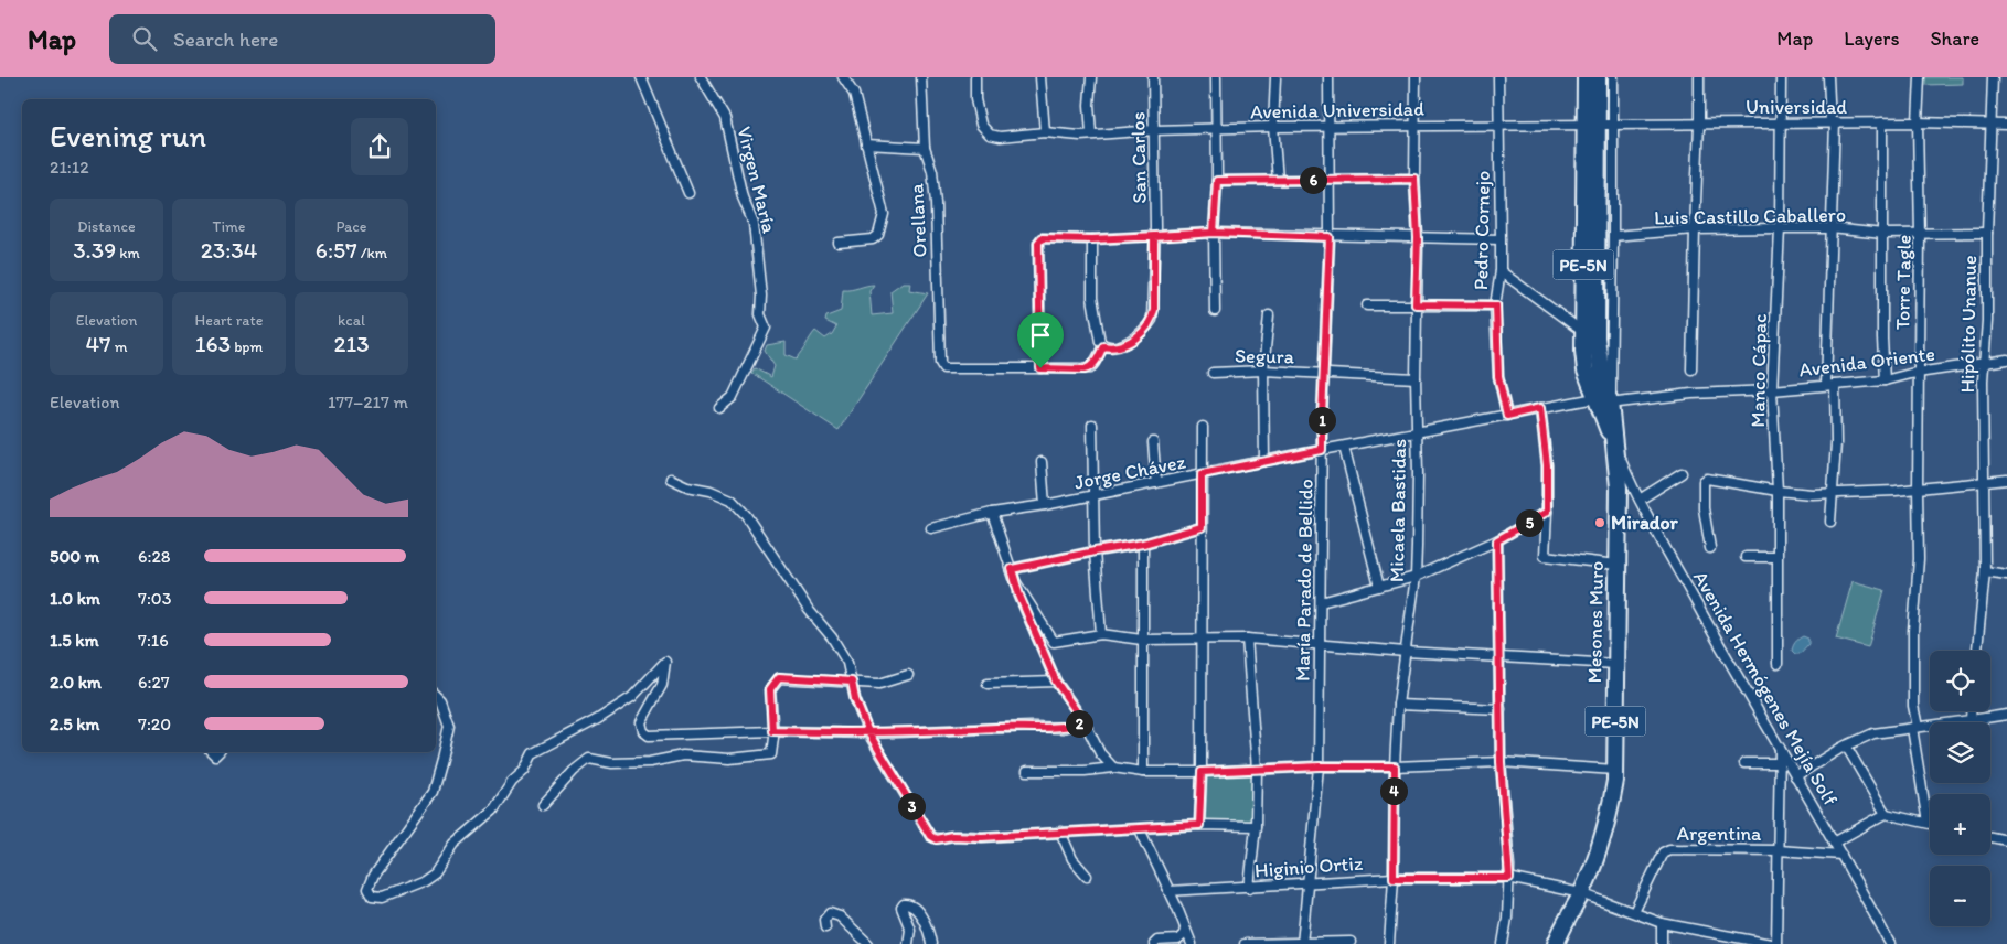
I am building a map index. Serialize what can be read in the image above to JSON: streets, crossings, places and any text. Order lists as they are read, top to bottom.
{
  "streets": {
    "highway": ["PE-5N", "Mesones Muro"],
    "street": [
      "Universidad",
      "Avenida Universidad",
      "San Carlos",
      "Virgen María",
      "Luis Castillo Caballero",
      "Orellana",
      "Pedro Cornejo",
      "Torre Tagle",
      "Hipólito Unanue",
      "Segura",
      "Avenida Oriente",
      "Manco Cápac",
      "Jorge Chávez",
      "Micaela Bastidas",
      "María Parado de Bellido",
      "Avenida Hermógenes Mejía Solf",
      "Argentina",
      "Higinio Ortiz"
    ]
  },
  "crossings": [
    ["Universidad", "Avenida Universidad"],
    ["Universidad", "PE-5N"],
    ["Universidad", "Torre Tagle"],
    ["Universidad", "Hipólito Unanue"],
    ["Universidad", "Manco Cápac"],
    ["Avenida Universidad", "San Carlos"],
    ["Avenida Universidad", "Pedro Cornejo"],
    ["Avenida Universidad", "PE-5N"],
    ["Avenida Universidad", "Micaela Bastidas"],
    ["Avenida Universidad", "María Parado de Bellido"],
    ["Luis Castillo Caballero", "Torre Tagle"],
    ["Luis Castillo Caballero", "Hipólito Unanue"],
    ["Luis Castillo Caballero", "Manco Cápac"],
    ["Pedro Cornejo", "Jorge Chávez"],
    ["PE-5N", "Avenida Oriente"],
    ["PE-5N", "Jorge Chávez"],
    ["PE-5N", "Mesones Muro"],
    ["PE-5N", "Avenida Hermógenes Mejía Solf"],
    ["Torre Tagle", "Avenida Oriente"],
    ["Hipólito Unanue", "Avenida Oriente"],
    ["Segura", "Micaela Bastidas"],
    ["Segura", "María Parado de Bellido"],
    ["Avenida Oriente", "Manco Cápac"],
    ["Avenida Oriente", "Jorge Chávez"],
    ["Jorge Chávez", "Micaela Bastidas"],
    ["Jorge Chávez", "María Parado de Bellido"],
    ["Micaela Bastidas", "Higinio Ortiz"],
    ["María Parado de Bellido", "Higinio Ortiz"],
    ["Mesones Muro", "Avenida Hermógenes Mejía Solf"],
    ["Mesones Muro", "Higinio Ortiz"],
    ["Avenida Hermógenes Mejía Solf", "Argentina"],
    ["Argentina", "Higinio Ortiz"]
  ],
  "places": ["Mirador"],
  "page": {
    "header": "Map",
    "search": "Search here",
    "nav": ["Map", "Layers", "Share"],
    "heading": ["Evening run", "21:12"],
    "pins": [
      "6",
      "1",
      "5",
      "2",
      "4",
      "3"
    ],
    "stats": [
      ["Distance", "3.39 km"],
      ["Time", "23:34"],
      ["Pace", "6:57 /km"],
      ["Elevation", "47 m"],
      ["Heart rate", "163 bpm"],
      ["kcal", "213"]
    ],
    "chart": ["Elevation", "177–217 m"],
    "list": [
      {
        "name": "500 m",
        "note": "6:28"
      },
      {
        "name": "1.0 km",
        "note": "7:03"
      },
      {
        "name": "1.5 km",
        "note": "7:16"
      },
      {
        "name": "2.0 km",
        "note": "6:27"
      },
      {
        "name": "2.5 km",
        "note": "7:20"
      }
    ],
    "map_buttons": ["+", "−"]
  }
}
